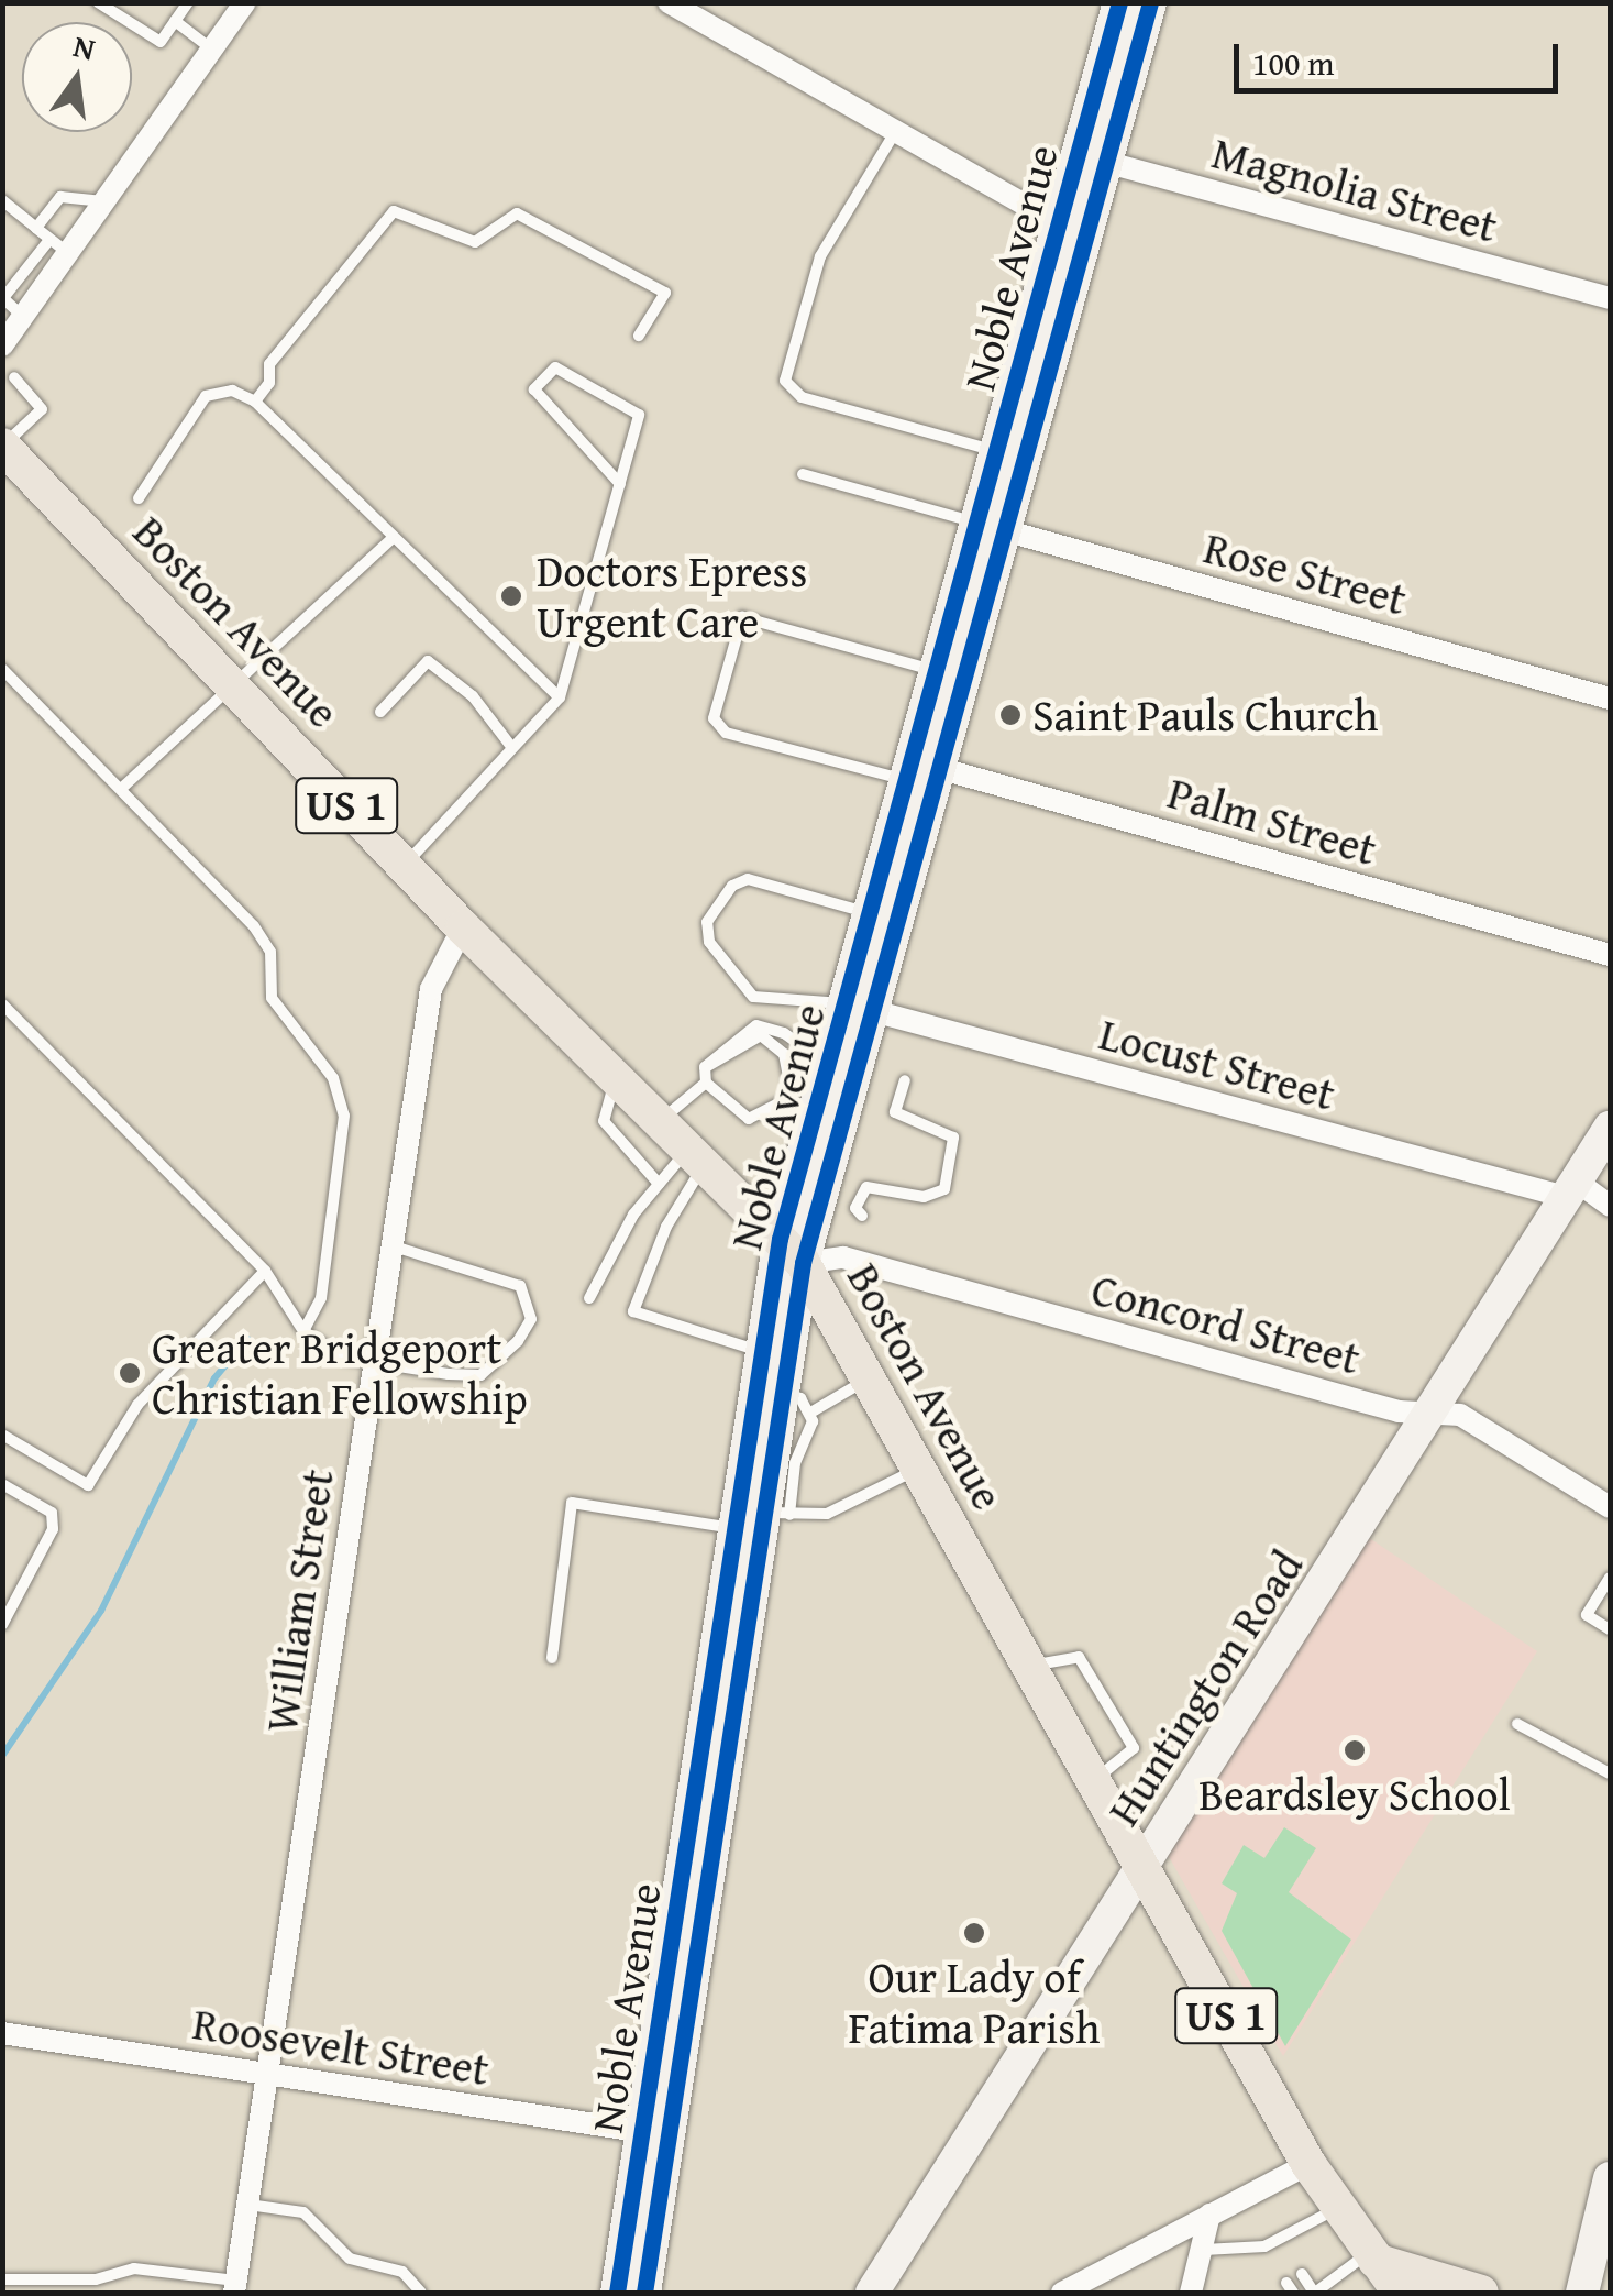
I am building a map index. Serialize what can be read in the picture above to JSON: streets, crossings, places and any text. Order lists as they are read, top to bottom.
{
  "streets": {
    "main road": [
      "Noble Avenue",
      "Boston Avenue",
      "US 1",
      "Huntington Road"
    ],
    "street": [
      "Magnolia Street",
      "Rose Street",
      "Palm Street",
      "Locust Street",
      "Concord Street",
      "William Street",
      "Roosevelt Street"
    ]
  },
  "crossings": [
    ["Magnolia Street", "Noble Avenue"],
    ["Noble Avenue", "Rose Street"],
    ["Noble Avenue", "Boston Avenue"],
    ["Noble Avenue", "Palm Street"],
    ["Noble Avenue", "Locust Street"],
    ["Noble Avenue", "Concord Street"],
    ["Noble Avenue", "Roosevelt Street"],
    ["Boston Avenue", "Concord Street"],
    ["Boston Avenue", "William Street"],
    ["Boston Avenue", "Huntington Road"],
    ["Locust Street", "Huntington Road"],
    ["Concord Street", "Huntington Road"],
    ["William Street", "Roosevelt Street"]
  ],
  "places": [
    "Doctors Epress Urgent Care",
    "Saint Pauls Church",
    "Greater Bridgeport Christian Fellowship",
    "Beardsley School",
    "Our Lady of Fatima Parish"
  ],
  "scale_bar": "100 m",
  "north": "top"
}
